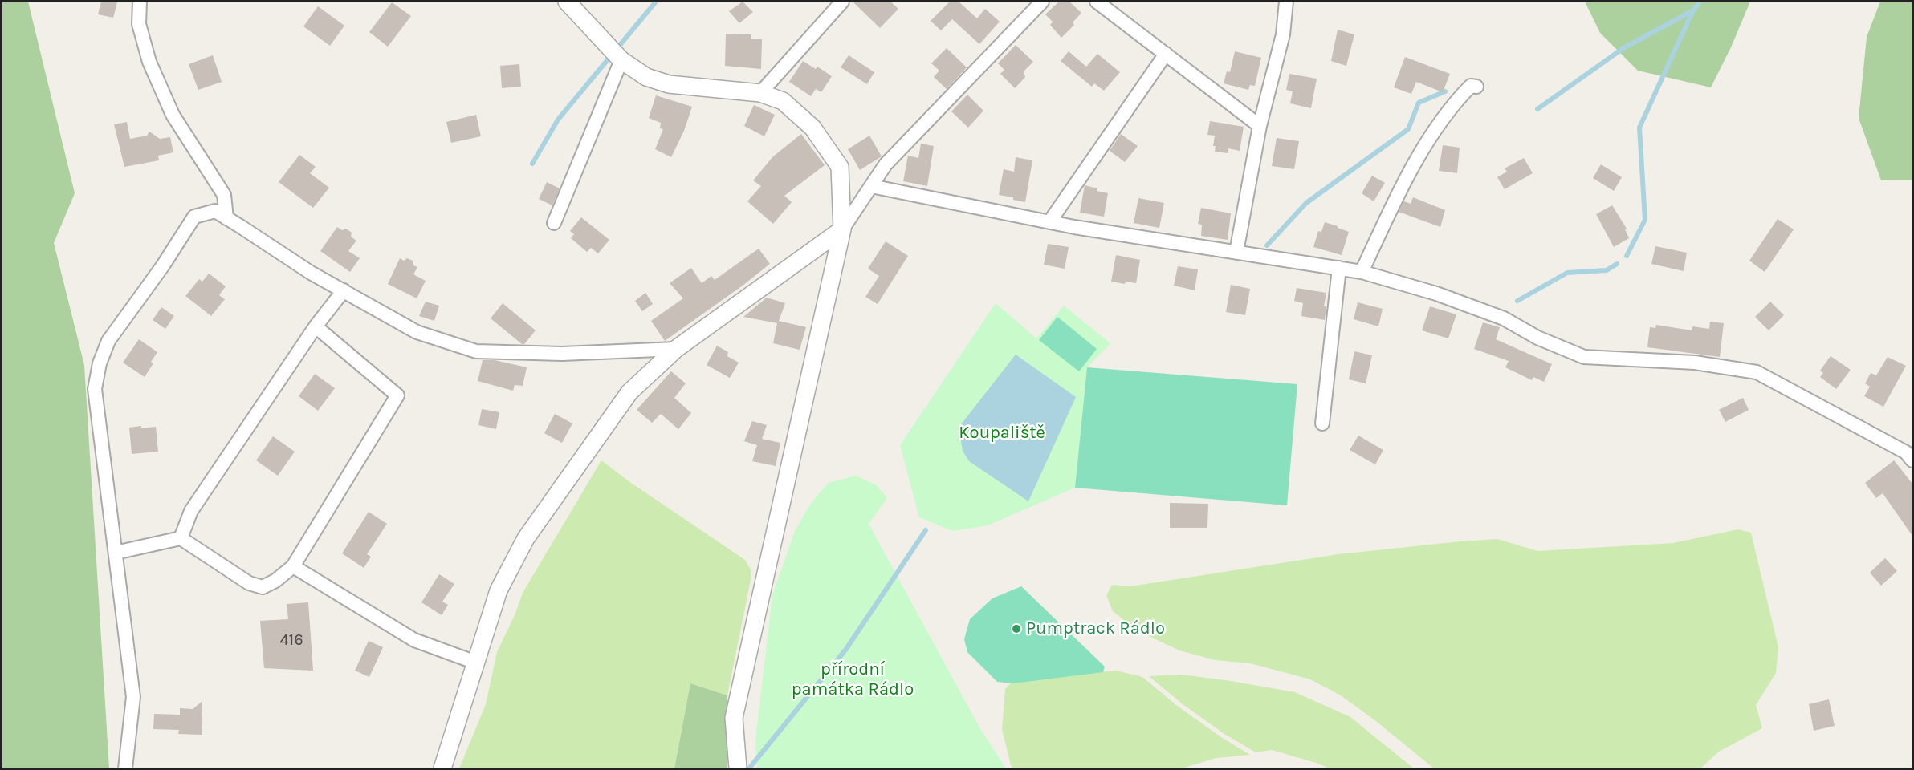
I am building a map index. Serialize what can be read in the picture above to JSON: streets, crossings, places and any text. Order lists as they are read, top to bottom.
{
  "parks": ["Koupaliště", "přírodní památka Rádlo"],
  "places": ["Pumptrack Rádlo"],
  "house_numbers": ["416"]
}
